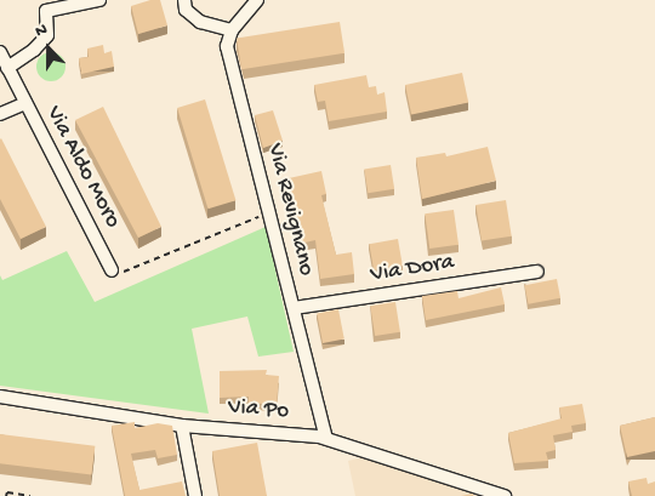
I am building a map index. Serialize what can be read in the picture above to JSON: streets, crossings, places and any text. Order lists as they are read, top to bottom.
{
  "streets": {
    "street": [
      "Via Aldo Moro",
      "Via Revignano",
      "Via Dora",
      "Via Po"
    ]
  },
  "crossings": [
    ["Via Revignano", "Via Dora"],
    ["Via Revignano", "Via Po"]
  ],
  "north": "top"
}
